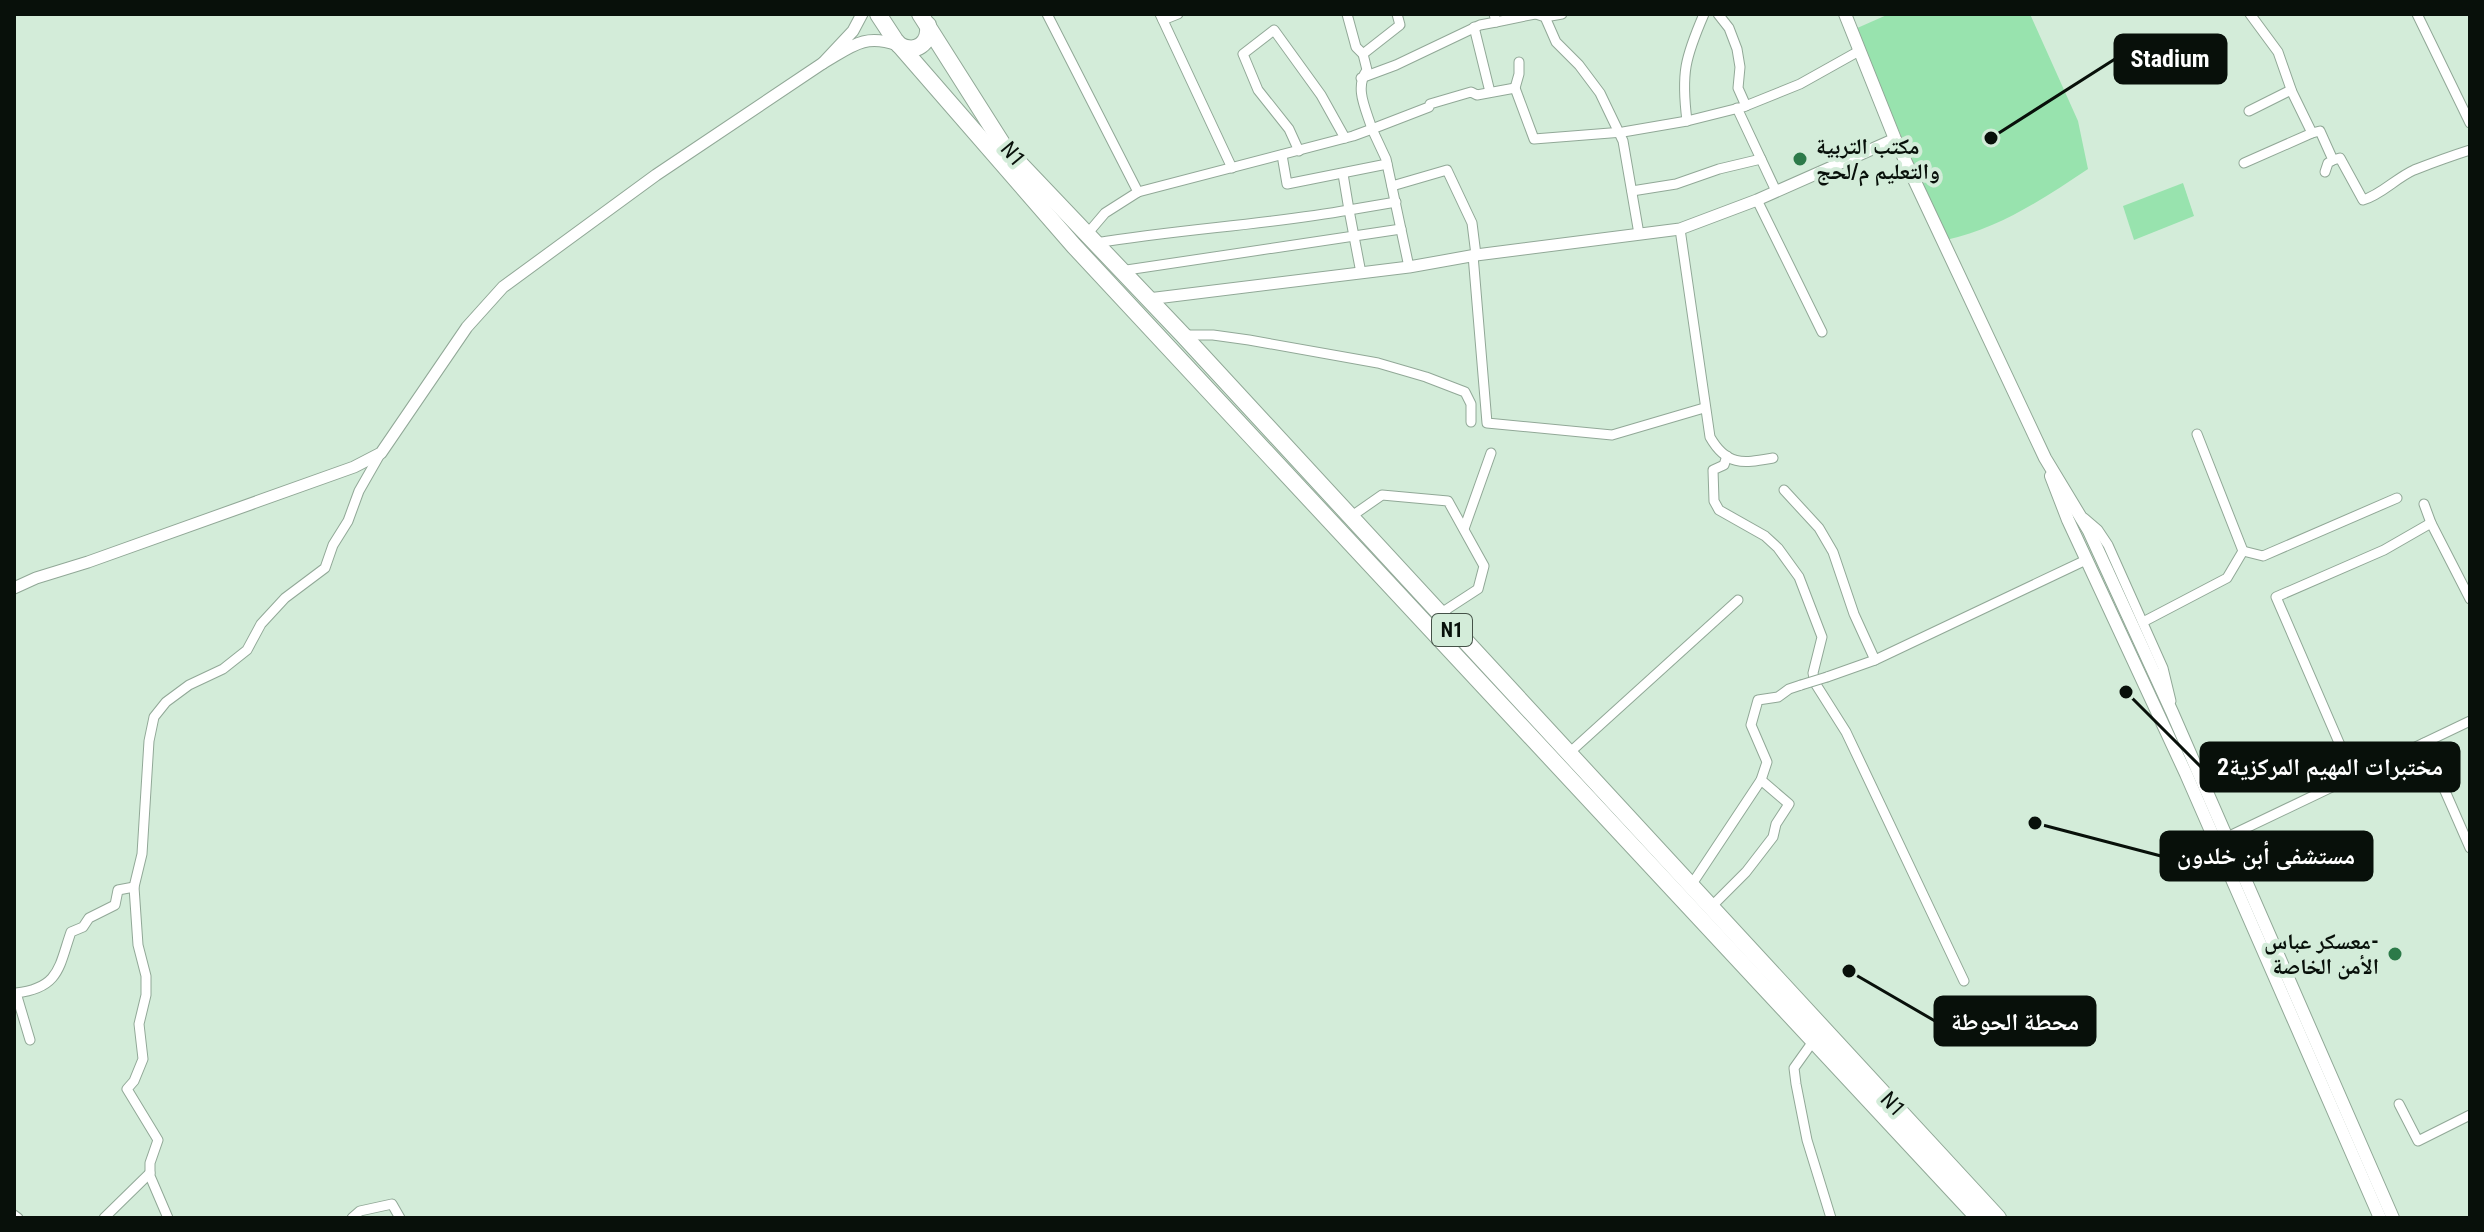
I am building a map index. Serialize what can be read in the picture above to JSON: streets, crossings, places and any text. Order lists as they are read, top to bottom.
{
  "streets": {
    "highway": ["N1"]
  },
  "places": [
    "Stadium",
    "مكتب التربية والتعليم م/لحج",
    "مختبرات المهيم المركزية2",
    "مستشفى أبن خلدون",
    "معسكر عباس- الأمن الخاصة",
    "محطة الحوطة"
  ]
}
